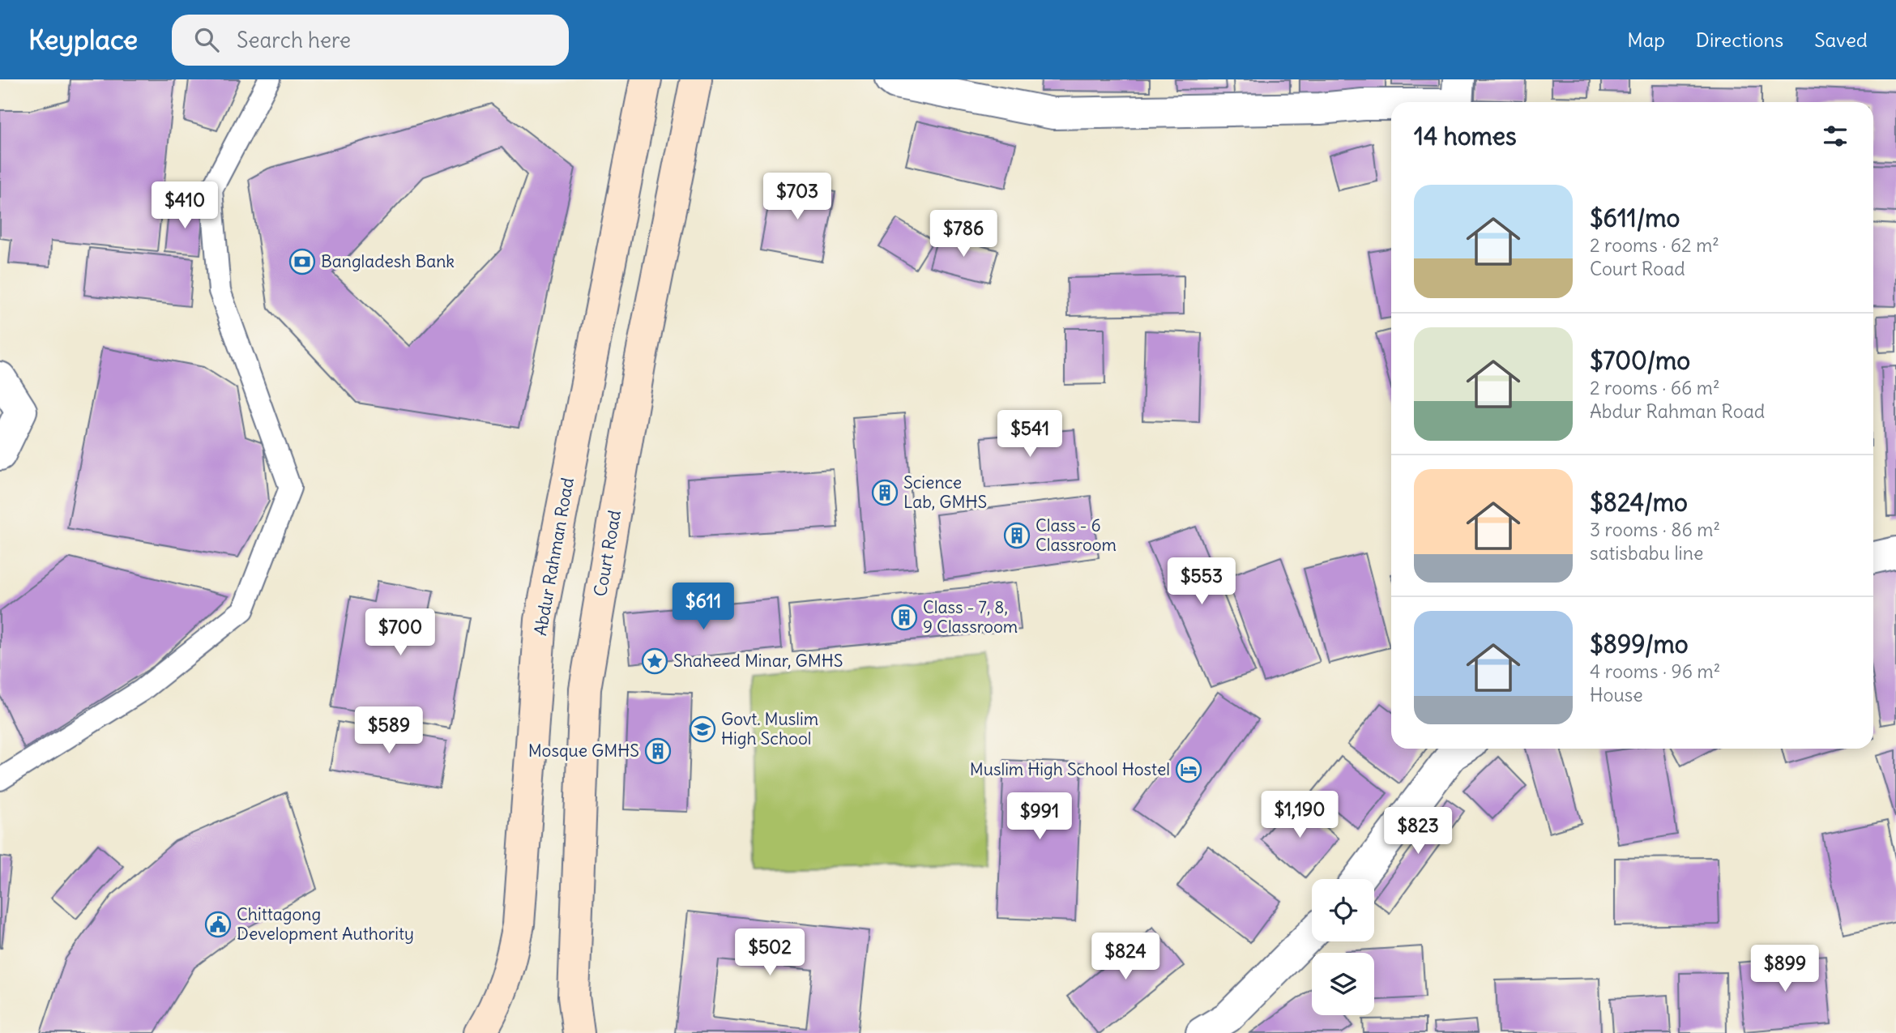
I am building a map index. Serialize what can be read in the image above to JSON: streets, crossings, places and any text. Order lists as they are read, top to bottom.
{
  "streets": {
    "main road": ["Court Road", "Abdur Rahman Road"]
  },
  "places": {
    "bank": ["Bangladesh Bank"],
    "building": [
      "Science Lab, GMHS",
      "Class - 6 Classroom",
      "Class - 7, 8, 9 Classroom",
      "Mosque GMHS"
    ],
    "place": ["Shaheed Minar, GMHS"],
    "school or university": ["Govt. Muslim High School"],
    "hotel": ["Muslim High School Hostel"],
    "public building": ["Chittagong Development Authority"]
  },
  "page": {
    "header": "Keyplace",
    "search": "Search here",
    "nav": ["Map", "Directions", "Saved"],
    "heading": "14 homes",
    "list": [
      {
        "name": "$611/mo",
        "note": "2 rooms · 62 m² · Court Road"
      },
      {
        "name": "$700/mo",
        "note": "2 rooms · 66 m² · Abdur Rahman Road"
      },
      {
        "name": "$824/mo",
        "note": "3 rooms · 86 m² · satisbabu line"
      },
      {
        "name": "$899/mo",
        "note": "4 rooms · 96 m² · House"
      }
    ],
    "price": [
      "$703",
      "$410",
      "$786",
      "$541",
      "$553",
      "$611",
      "$700",
      "$589",
      "$1,190",
      "$991",
      "$823",
      "$502",
      "$824",
      "$899"
    ]
  }
}
